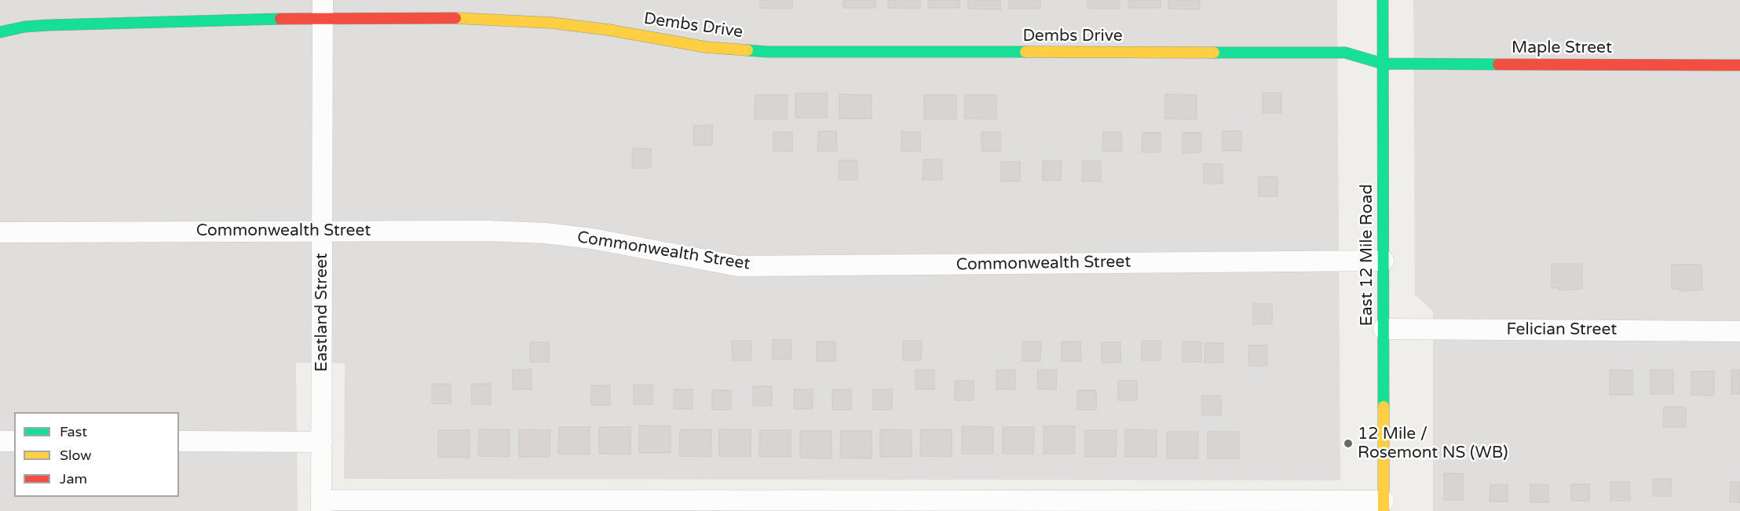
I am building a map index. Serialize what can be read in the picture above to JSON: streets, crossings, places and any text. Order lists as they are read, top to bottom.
{
  "streets": {
    "street": [
      "Dembs Drive",
      "Maple Street",
      "Commonwealth Street",
      "East 12 Mile Road",
      "Eastland Street",
      "Felician Street"
    ]
  },
  "crossings": [
    ["Dembs Drive", "Maple Street"],
    ["Dembs Drive", "East 12 Mile Road"],
    ["Dembs Drive", "Eastland Street"],
    ["Maple Street", "East 12 Mile Road"],
    ["Commonwealth Street", "East 12 Mile Road"],
    ["Commonwealth Street", "Eastland Street"],
    ["East 12 Mile Road", "Felician Street"]
  ],
  "places": ["12 Mile / Rosemont NS (WB)"],
  "legend": ["Fast", "Slow", "Jam"]
}
